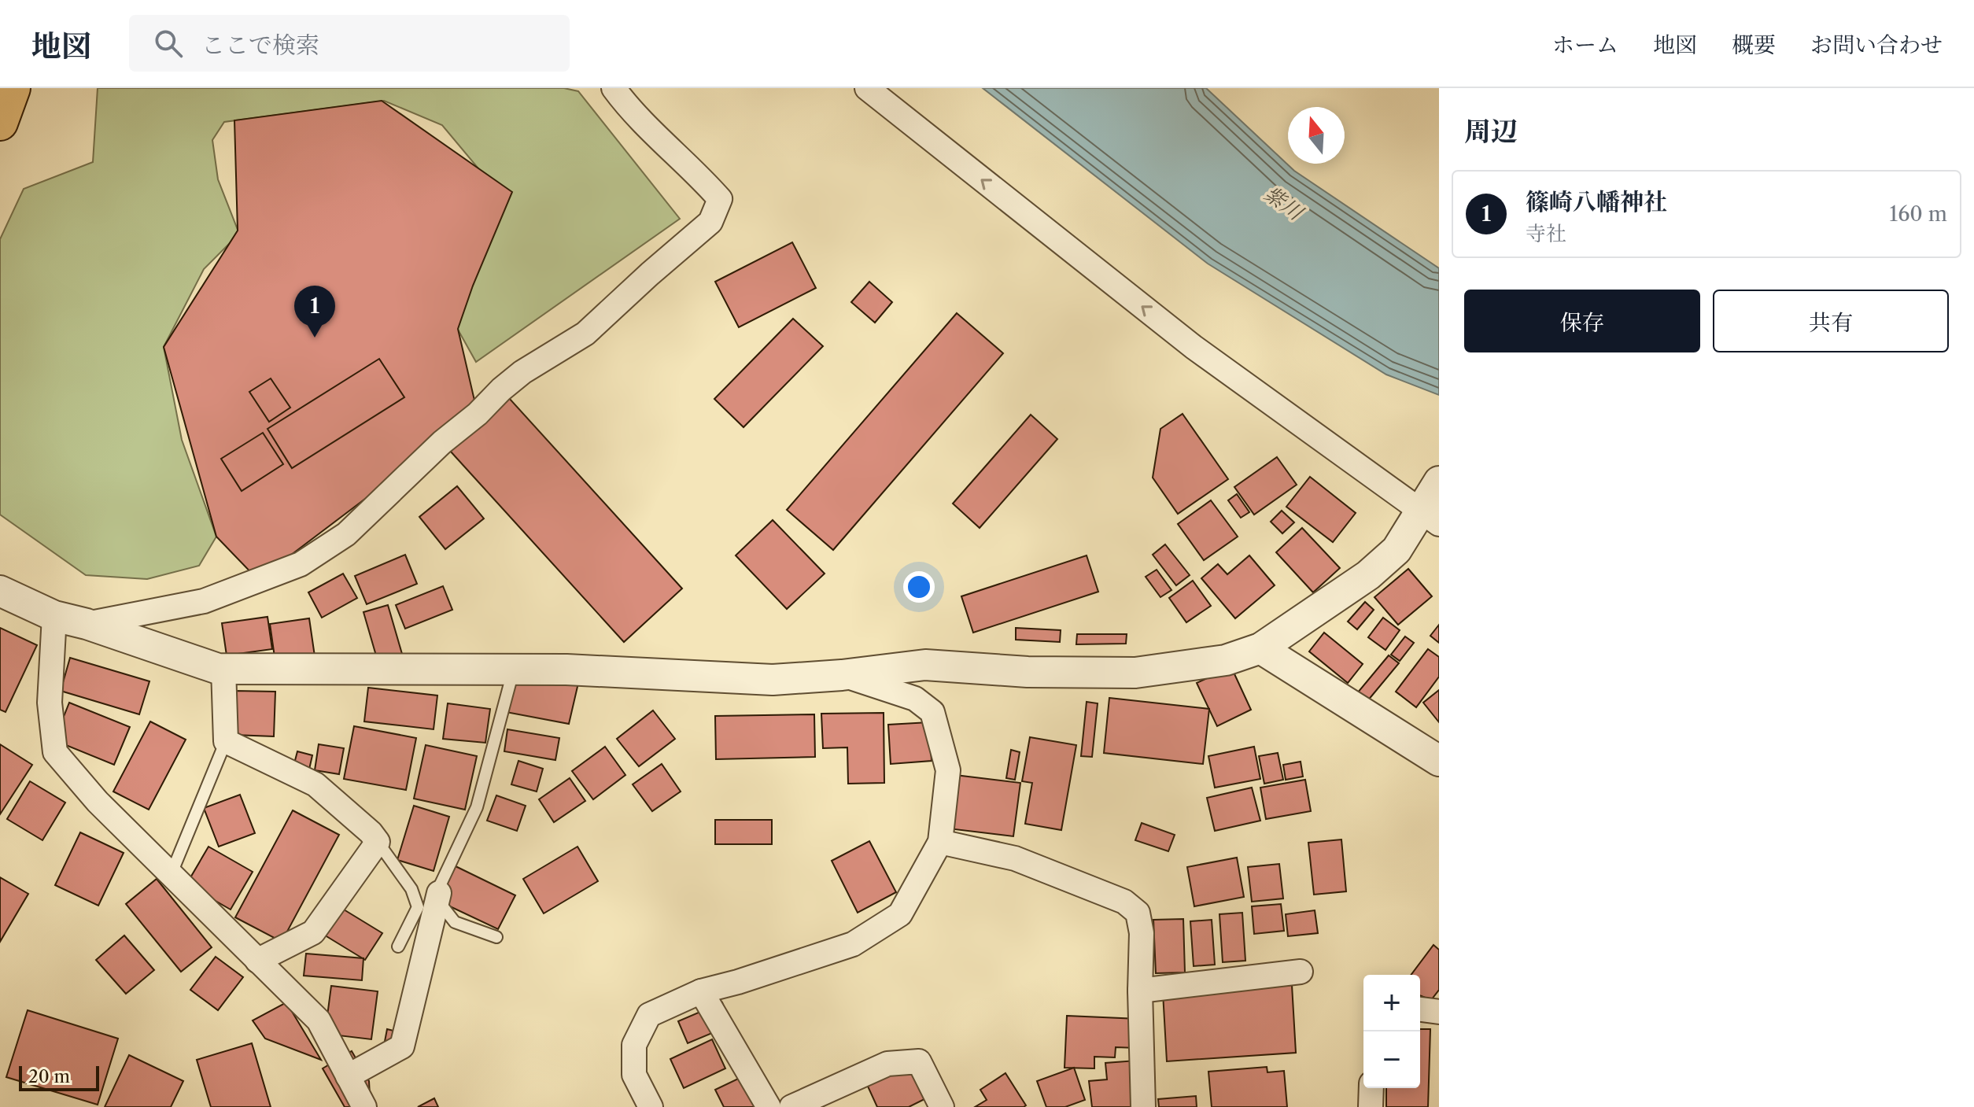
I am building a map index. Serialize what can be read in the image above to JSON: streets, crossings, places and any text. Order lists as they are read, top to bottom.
{
  "water": ["紫川"],
  "scale_bar": "20 m",
  "north": "top",
  "page": {
    "header": "地図",
    "search": "ここで検索",
    "nav": [
      "ホーム",
      "地図",
      "概要",
      "お問い合わせ"
    ],
    "heading": "周辺",
    "list": [
      {
        "mark": "1",
        "name": "篠崎八幡神社",
        "note": "寺社",
        "value": "160 m"
      }
    ],
    "buttons": ["保存", "共有"],
    "pins": "1",
    "map_buttons": ["+", "−"],
    "scale": "20 m"
  }
}
